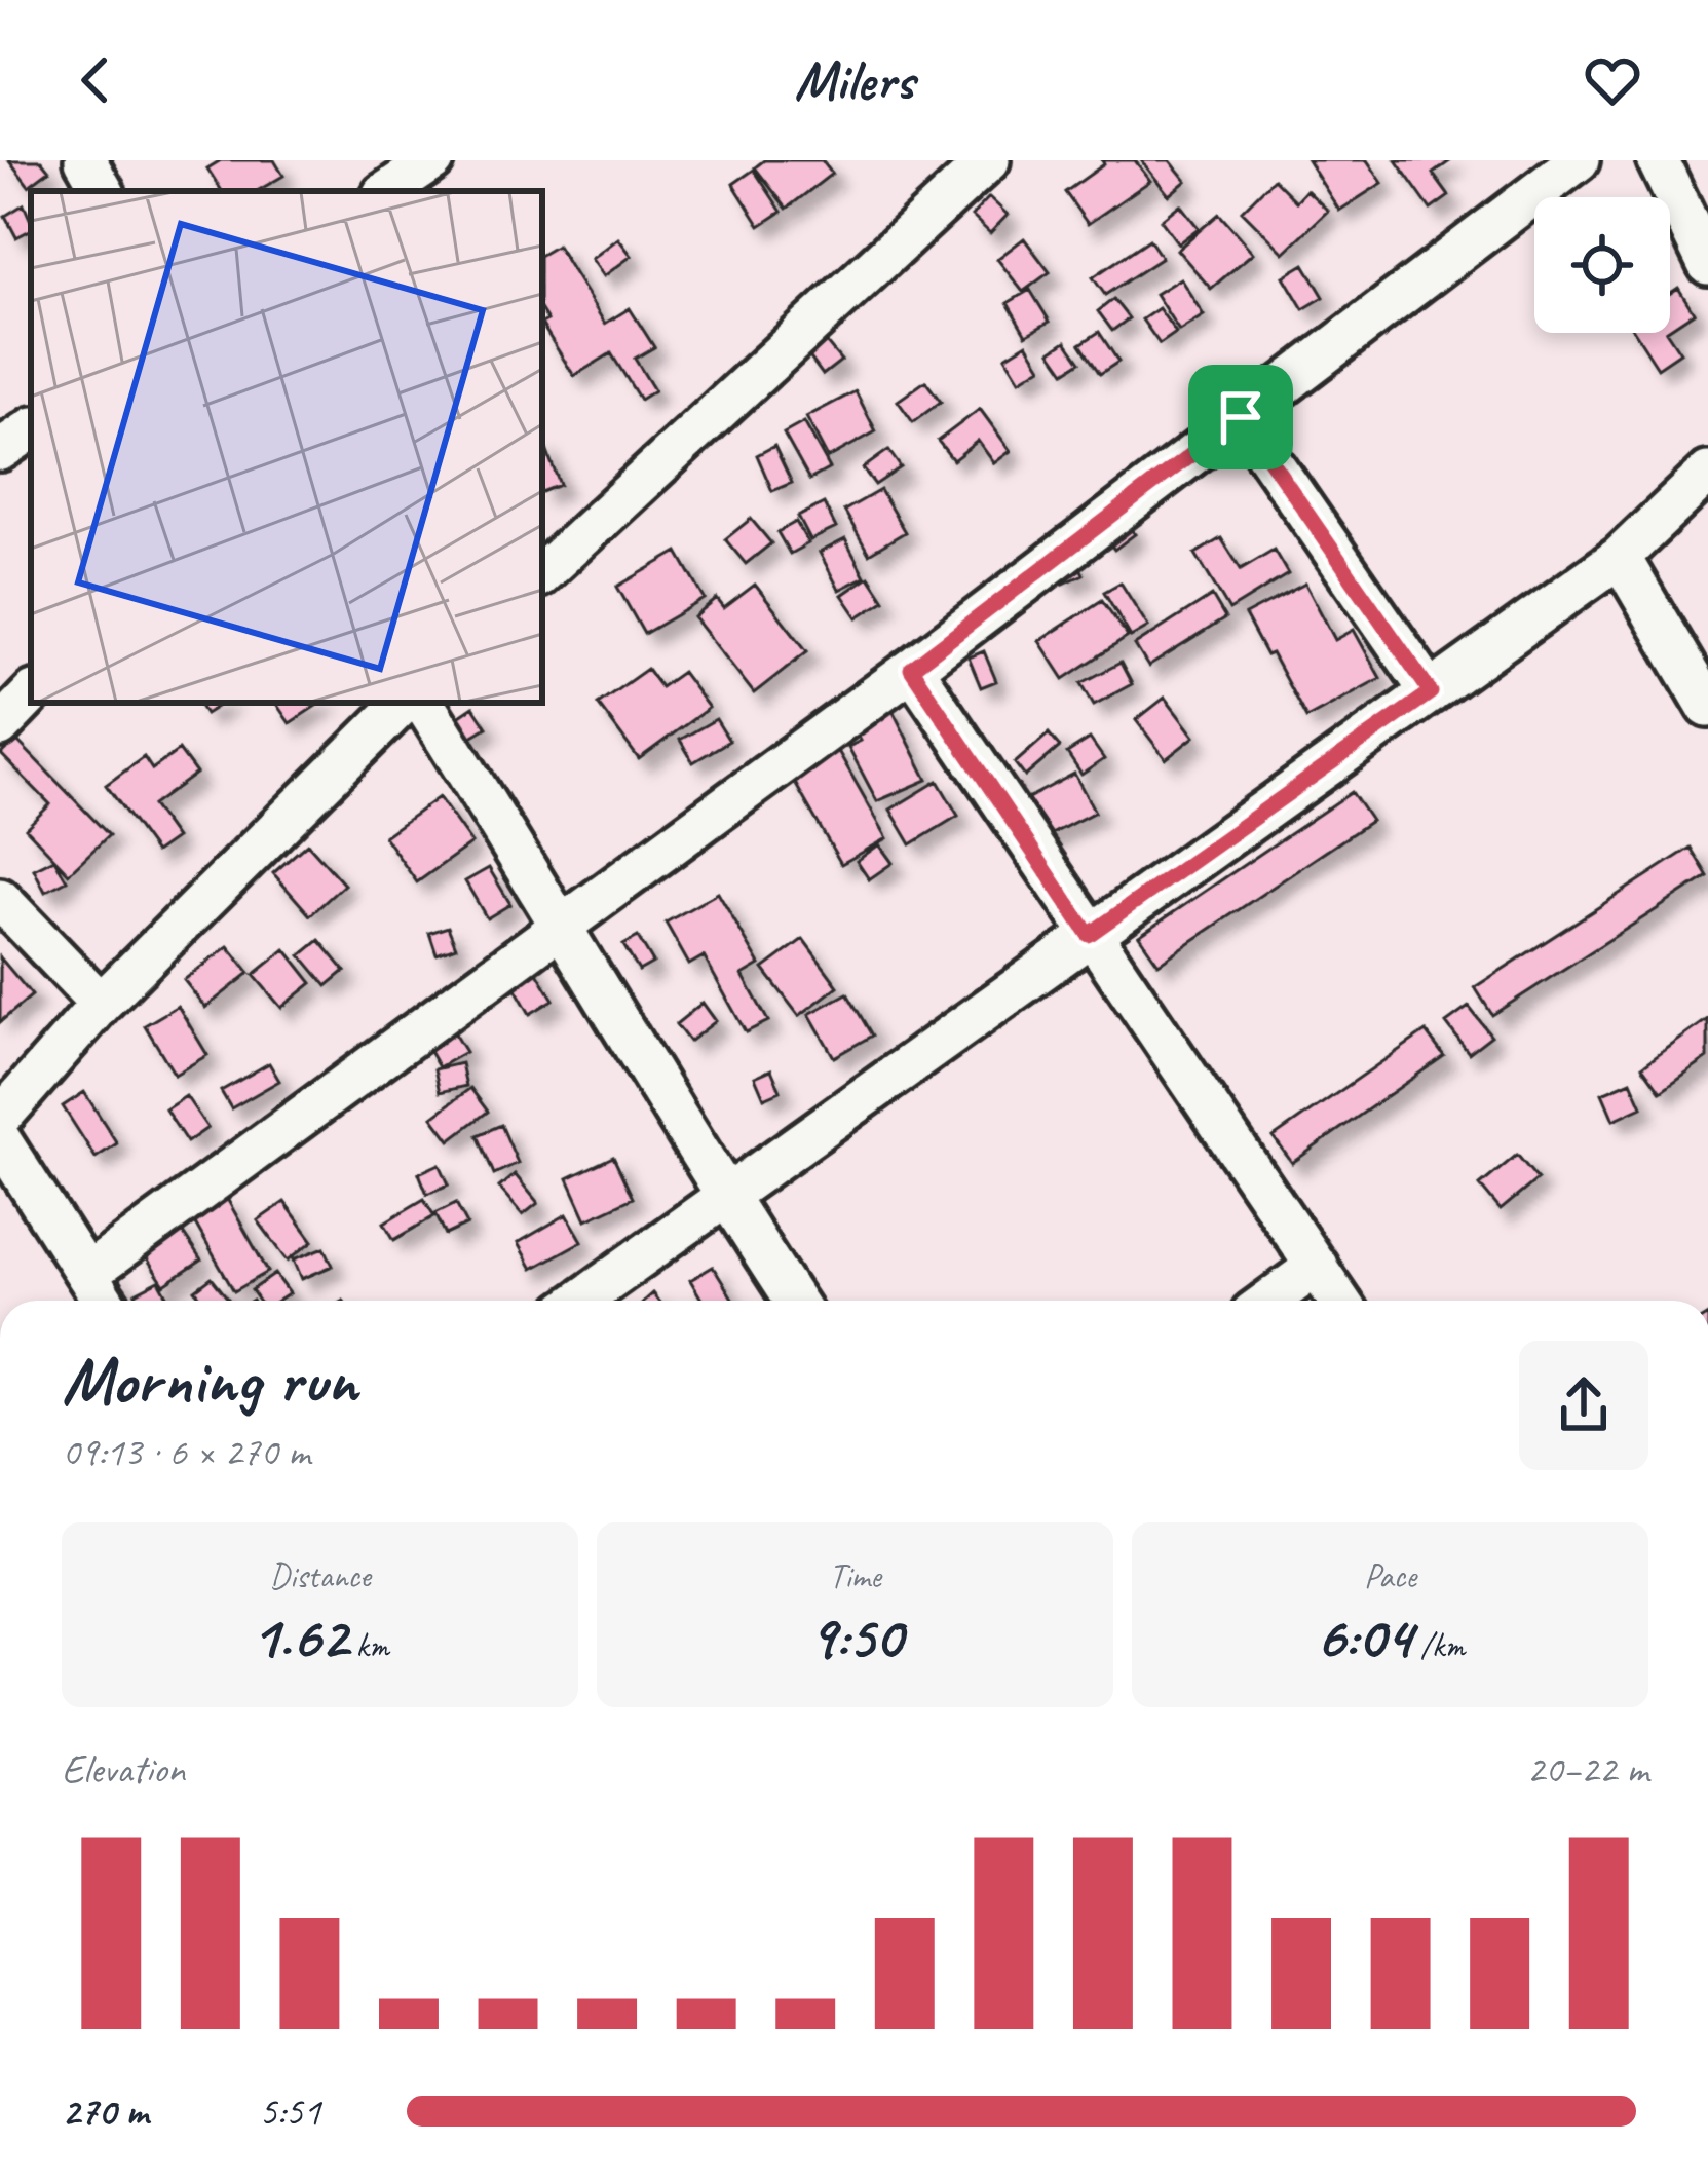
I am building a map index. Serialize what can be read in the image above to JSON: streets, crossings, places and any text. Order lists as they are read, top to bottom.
{
  "page": {
    "header": "Milers",
    "heading": ["Morning run", "09:13 · 6 × 270 m"],
    "stats": [
      ["Distance", "1.62 km"],
      ["Time", "9:50"],
      ["Pace", "6:04 /km"]
    ],
    "chart": ["Elevation", "20–22 m"],
    "list": [
      {
        "name": "270 m",
        "note": "5:51"
      }
    ]
  }
}
